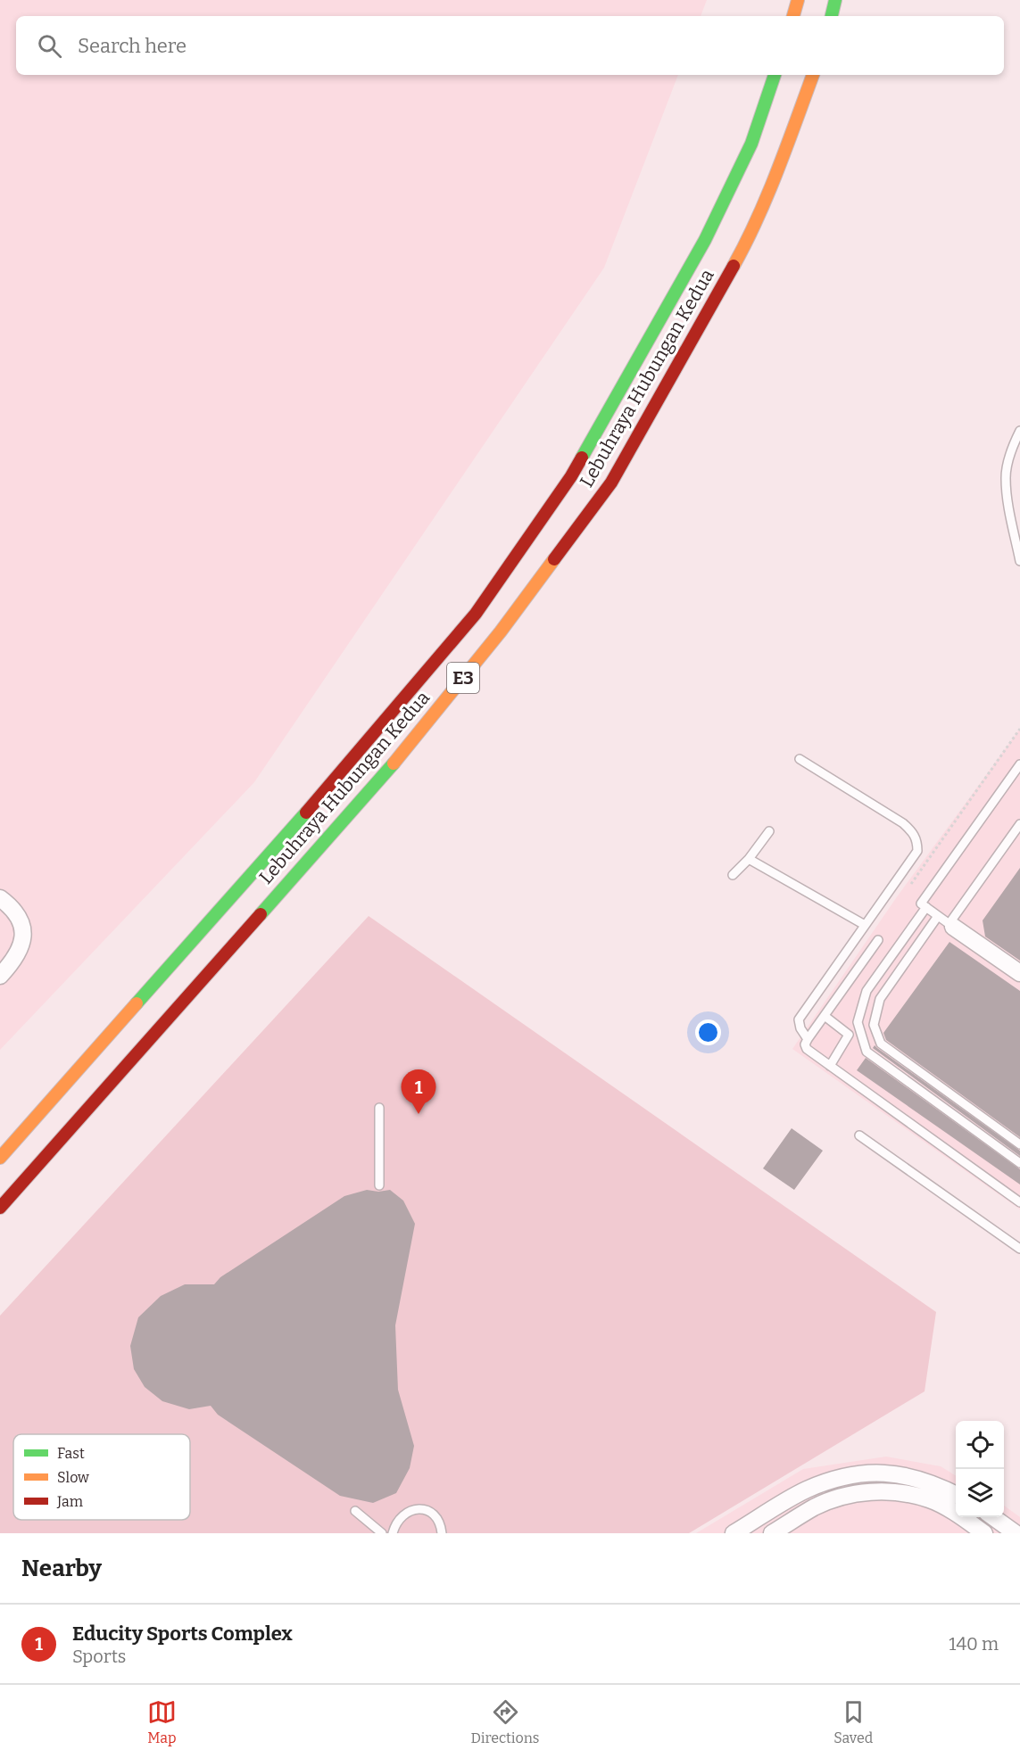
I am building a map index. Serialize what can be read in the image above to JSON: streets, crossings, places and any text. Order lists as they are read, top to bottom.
{
  "streets": {
    "highway": ["Lebuhraya Hubungan Kedua", "E3"]
  },
  "legend": ["Fast", "Slow", "Jam"],
  "page": {
    "search": "Search here",
    "pins": "1",
    "heading": "Nearby",
    "list": [
      {
        "mark": "1",
        "name": "Educity Sports Complex",
        "note": "Sports",
        "value": "140 m"
      }
    ],
    "nav": ["Map", "Directions", "Saved"]
  }
}
